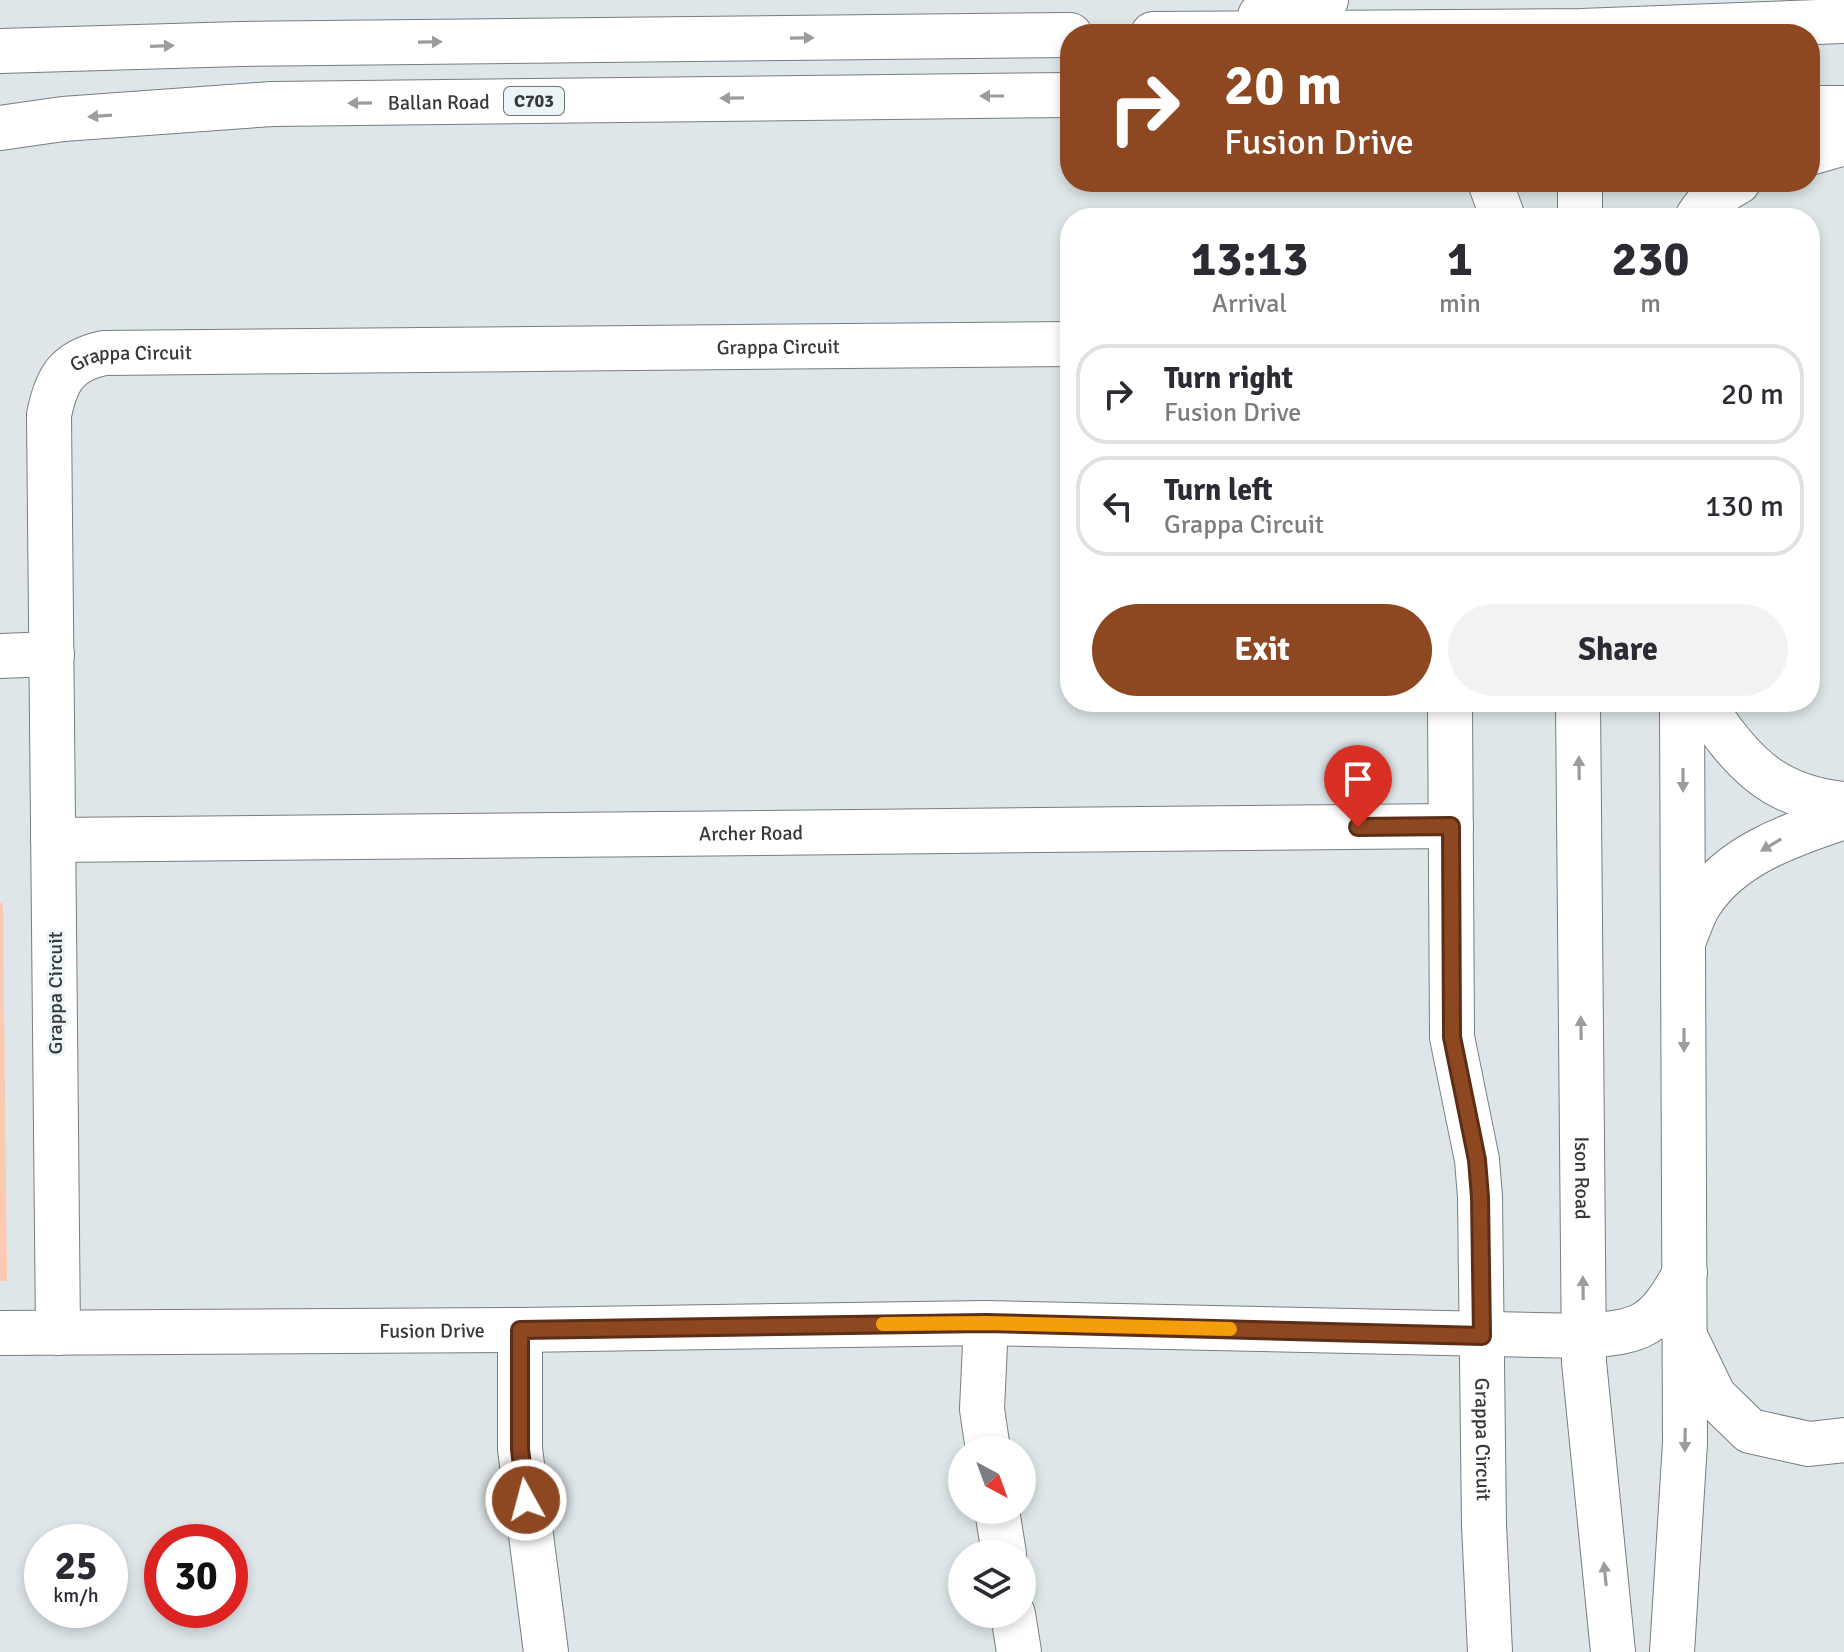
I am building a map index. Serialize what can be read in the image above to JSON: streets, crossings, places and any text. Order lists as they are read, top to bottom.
{
  "streets": {
    "street": [
      "C703",
      "Ballan Road",
      "Grappa Circuit",
      "Archer Road",
      "Ison Road",
      "Fusion Drive"
    ]
  },
  "crossings": [
    ["Grappa Circuit", "Archer Road"],
    ["Grappa Circuit", "Fusion Drive"],
    ["Ison Road", "Fusion Drive"]
  ],
  "north": "bottom right",
  "page": {
    "turn": ["20 m", "Fusion Drive"],
    "eta": [
      "13:13",
      "Arrival",
      "1",
      "min",
      "230",
      "m"
    ],
    "list": [
      {
        "name": "Turn right",
        "note": "Fusion Drive",
        "value": "20 m"
      },
      {
        "name": "Turn left",
        "note": "Grappa Circuit",
        "value": "130 m"
      }
    ],
    "buttons": ["Exit", "Share"],
    "speed": "25 km/h",
    "limit": "30"
  }
}
